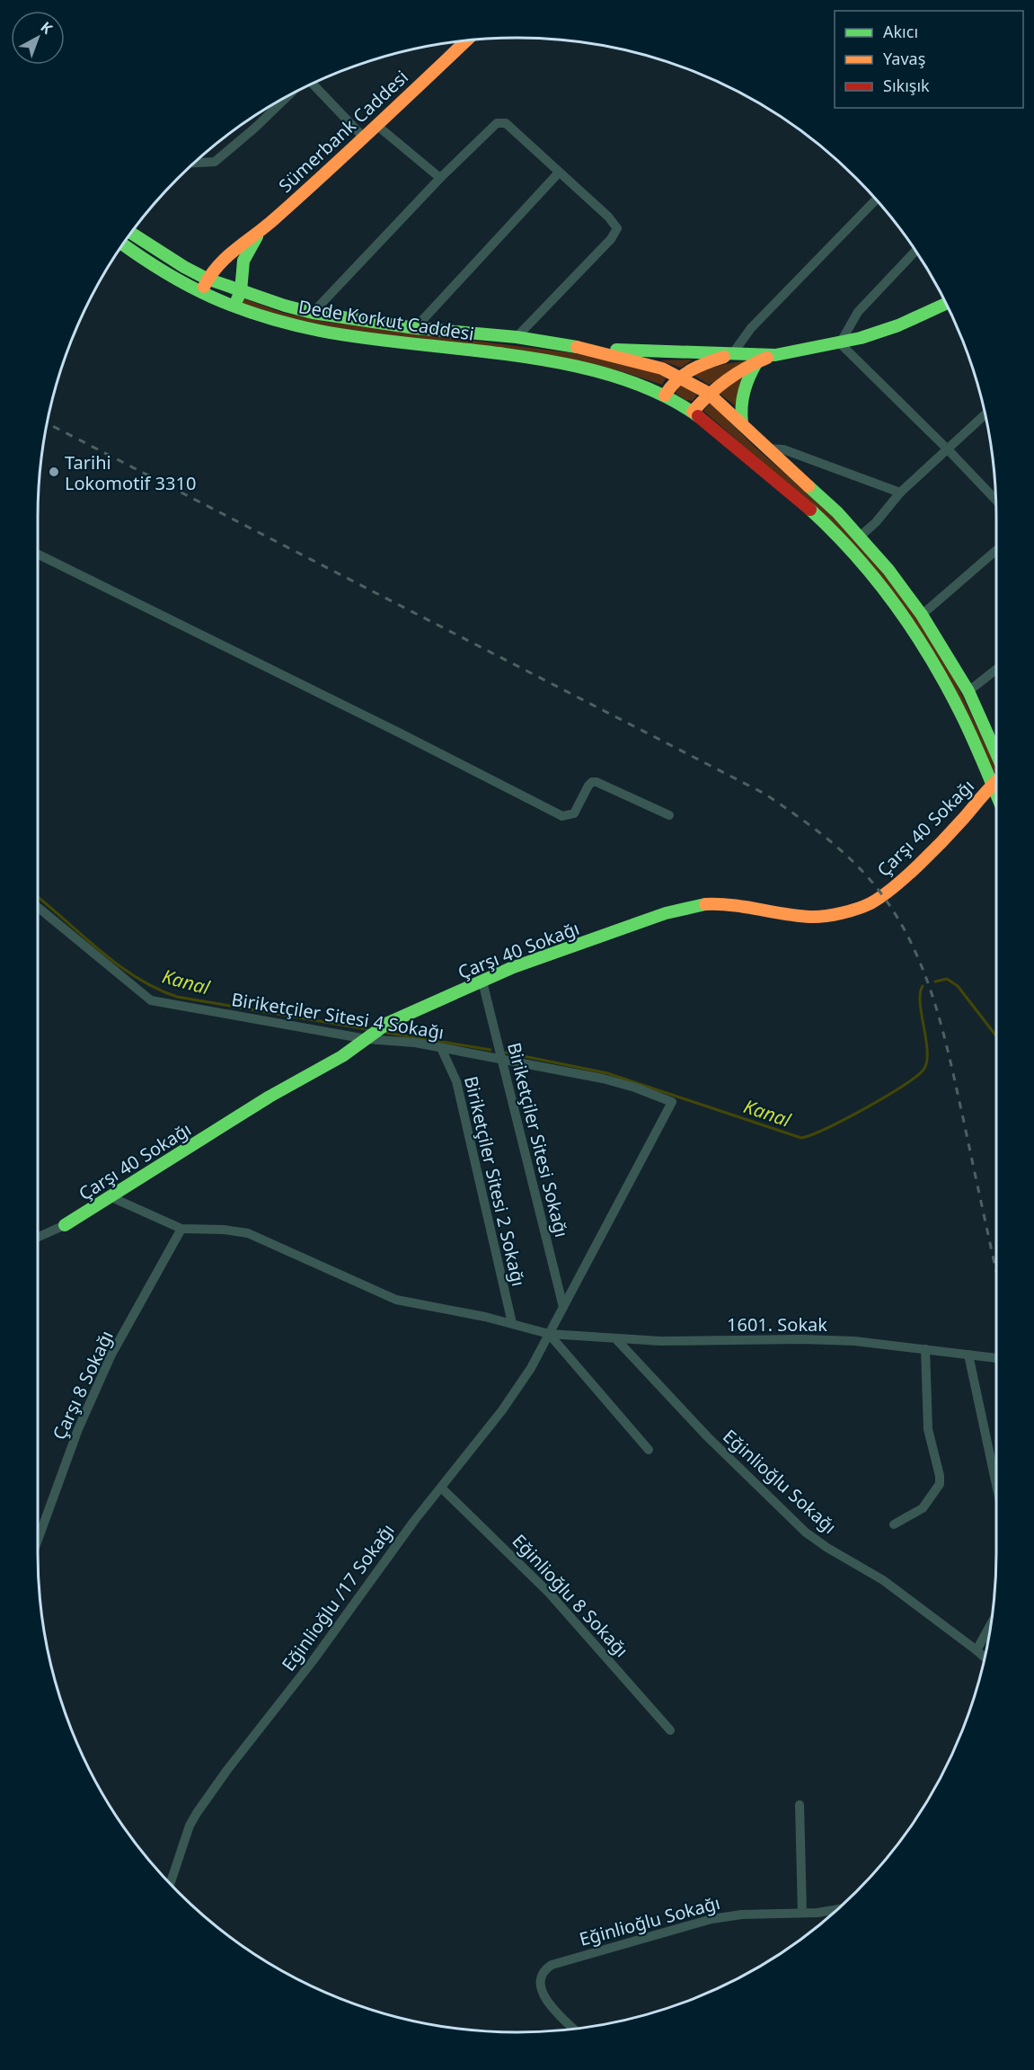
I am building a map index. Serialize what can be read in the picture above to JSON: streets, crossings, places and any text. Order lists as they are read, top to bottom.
{
  "streets": {
    "main road": ["Sümerbank Caddesi", "Dede Korkut Caddesi", "Çarşı 40 Sokağı"],
    "street": [
      "Biriketçiler Sitesi 4 Sokağı",
      "Biriketçiler Sitesi Sokağı",
      "Biriketçiler Sitesi 2 Sokağı",
      "1601. Sokak",
      "Çarşı 8 Sokağı",
      "Eğinlioğlu Sokağı",
      "Eğinlioğlu 8 Sokağı",
      "Eğinlioğlu /17 Sokağı"
    ]
  },
  "crossings": [
    ["Çarşı 40 Sokağı", "Biriketçiler Sitesi 4 Sokağı"],
    ["Çarşı 40 Sokağı", "Biriketçiler Sitesi Sokağı"],
    ["Biriketçiler Sitesi 4 Sokağı", "Biriketçiler Sitesi Sokağı"],
    ["Biriketçiler Sitesi 4 Sokağı", "Biriketçiler Sitesi 2 Sokağı"],
    ["Biriketçiler Sitesi 4 Sokağı", "Eğinlioğlu /17 Sokağı"],
    ["Biriketçiler Sitesi Sokağı", "Eğinlioğlu /17 Sokağı"],
    ["Biriketçiler Sitesi 2 Sokağı", "1601. Sokak"],
    ["1601. Sokak", "Çarşı 8 Sokağı"],
    ["1601. Sokak", "Eğinlioğlu Sokağı"],
    ["1601. Sokak", "Eğinlioğlu /17 Sokağı"],
    ["Eğinlioğlu 8 Sokağı", "Eğinlioğlu /17 Sokağı"]
  ],
  "water": ["Kanal"],
  "places": ["Tarihi Lokomotif 3310"],
  "legend": ["Akıcı", "Yavaş", "Sıkışık"],
  "north": "top right"
}
